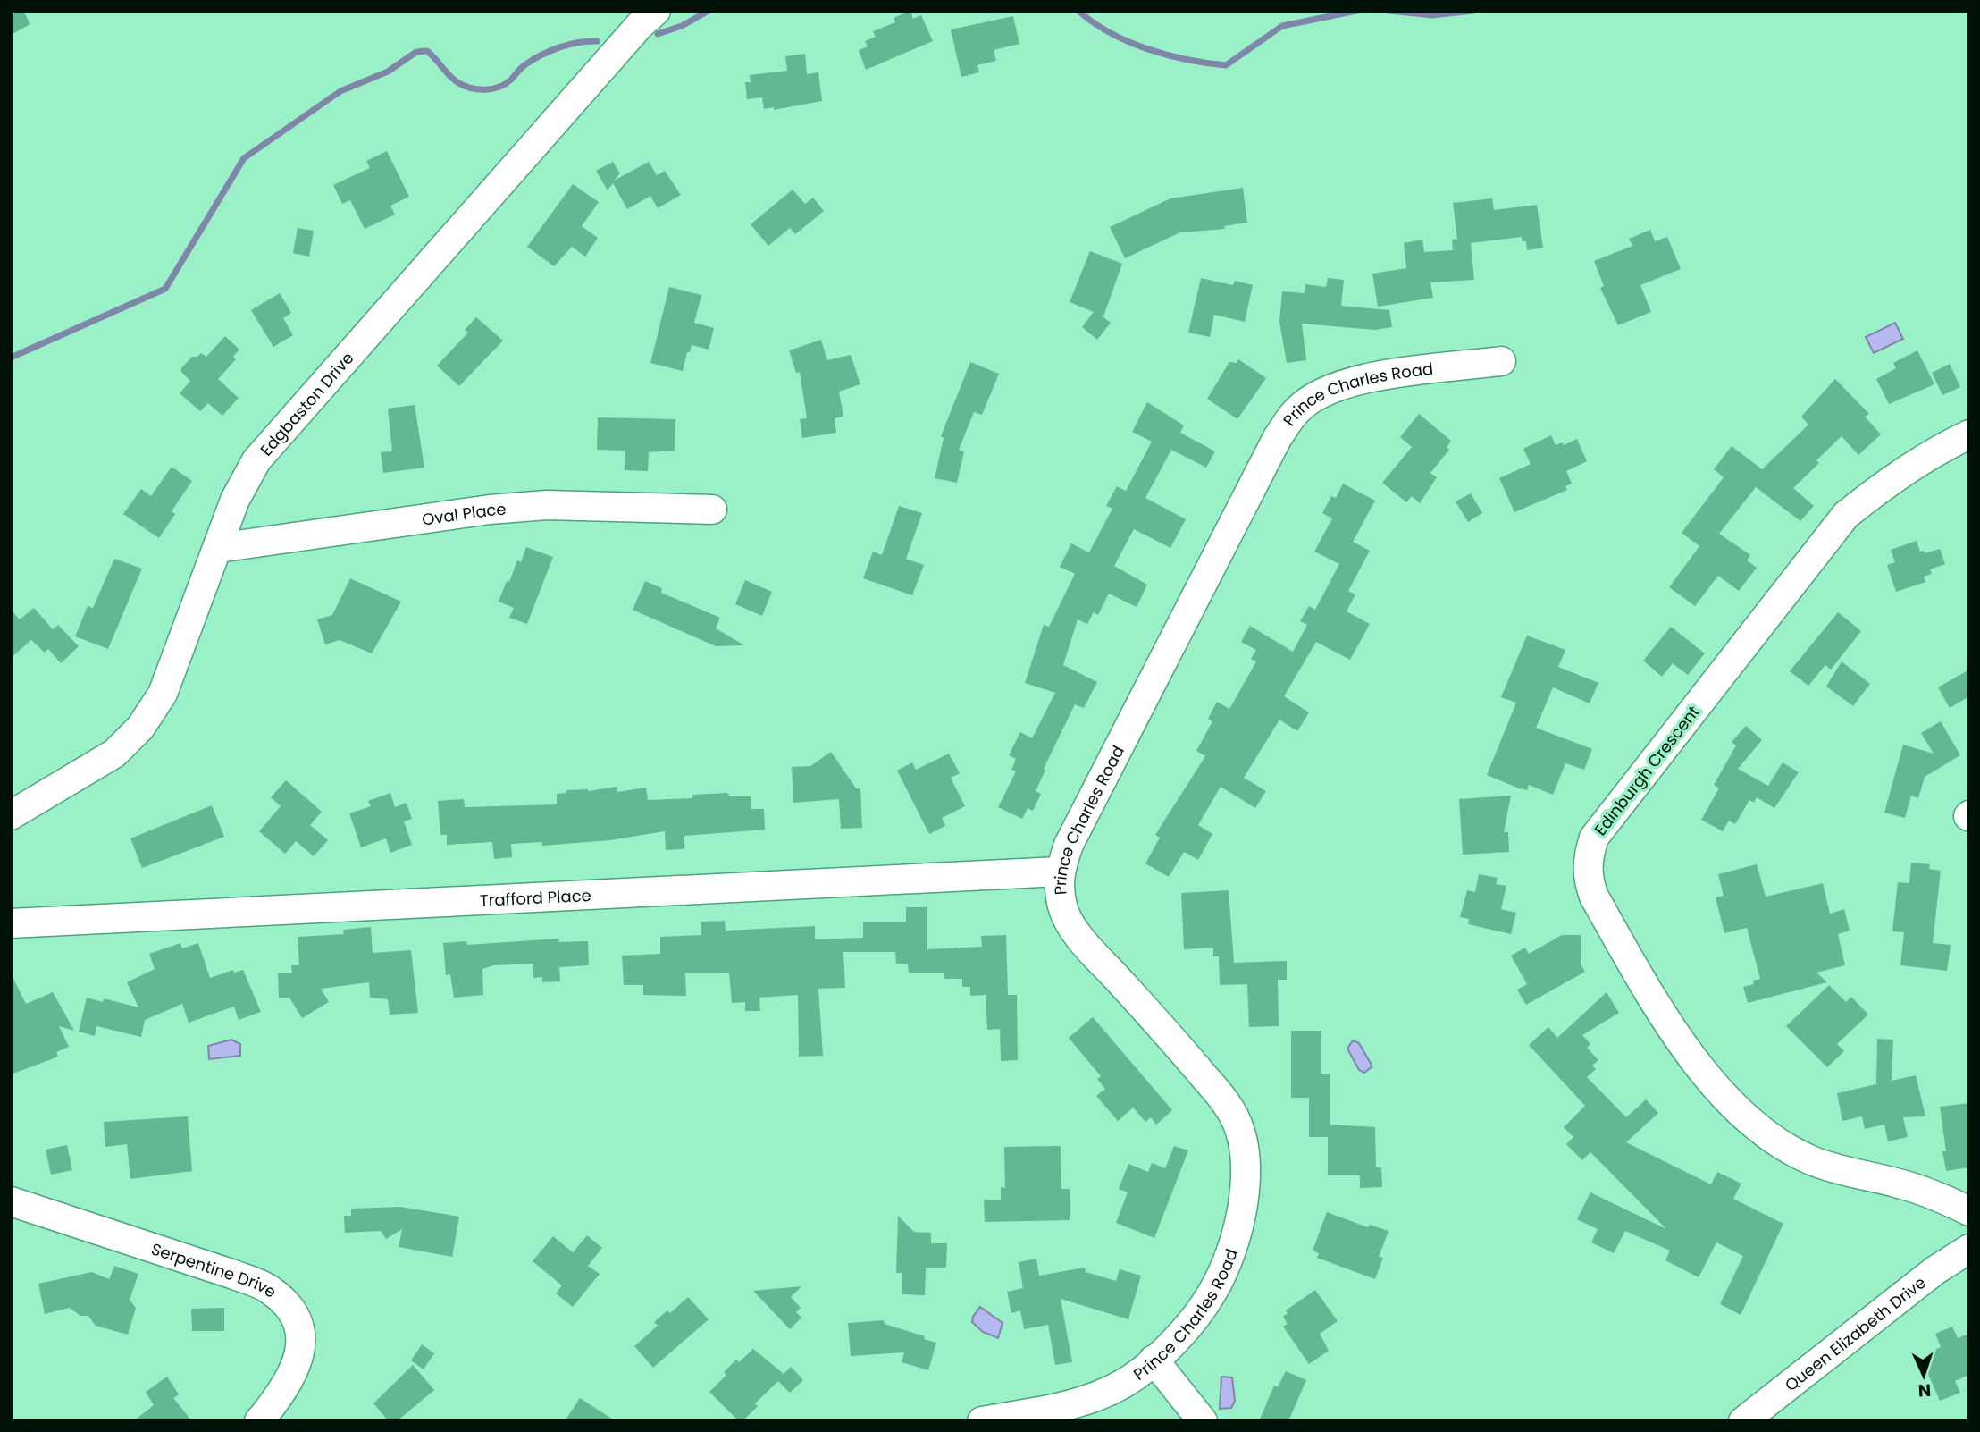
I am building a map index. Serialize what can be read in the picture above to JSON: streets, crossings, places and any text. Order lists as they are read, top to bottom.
{
  "streets": {
    "street": [
      "Prince Charles Road",
      "Edgbaston Drive",
      "Oval Place",
      "Edinburgh Crescent",
      "Trafford Place",
      "Serpentine Drive",
      "Queen Elizabeth Drive"
    ]
  },
  "crossings": [
    ["Prince Charles Road", "Trafford Place"],
    ["Edgbaston Drive", "Oval Place"]
  ],
  "north": "bottom"
}
